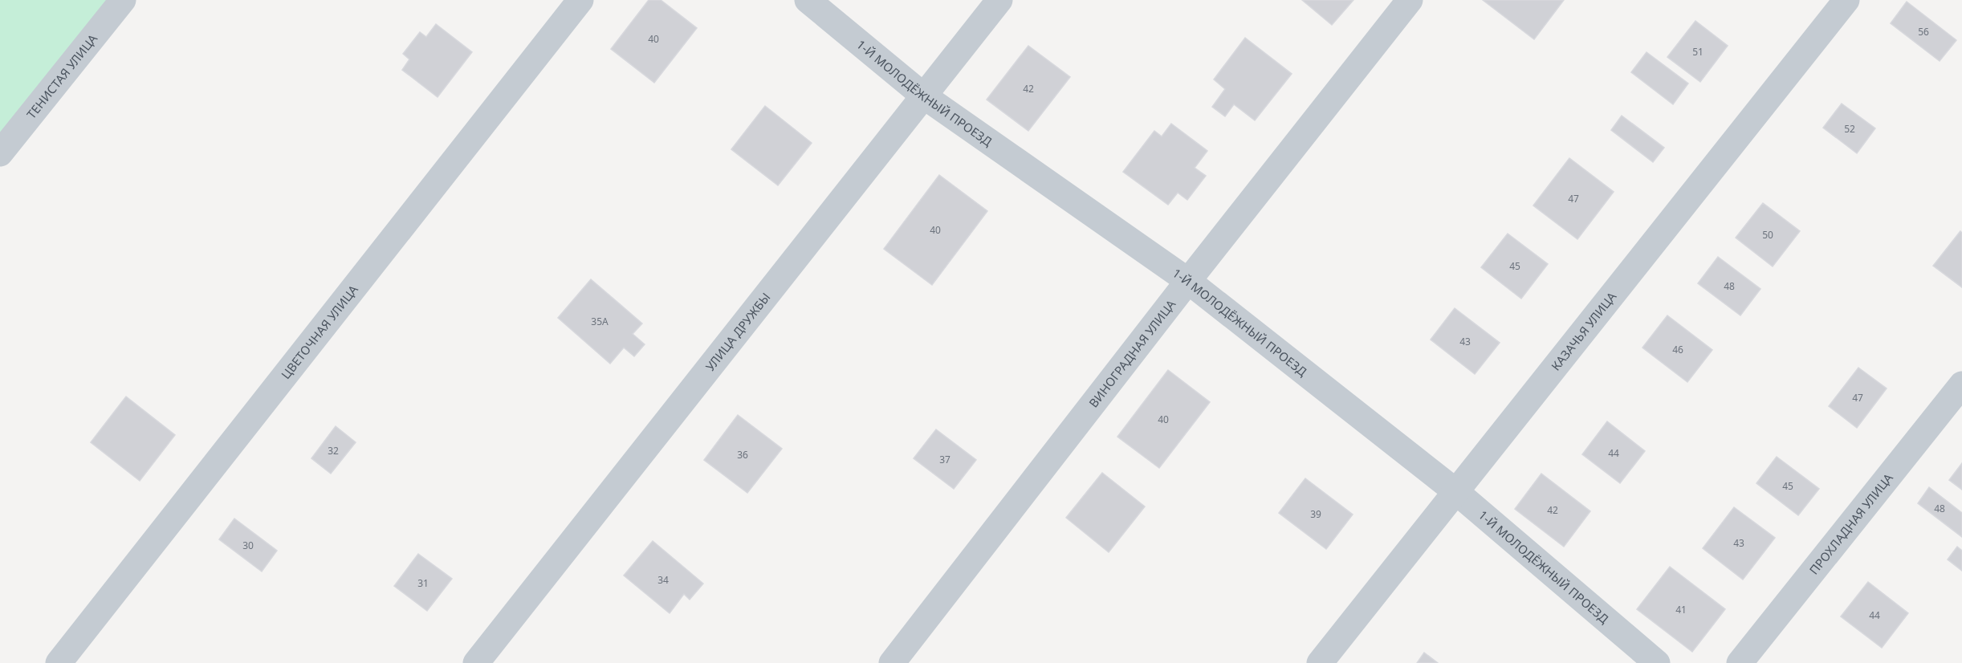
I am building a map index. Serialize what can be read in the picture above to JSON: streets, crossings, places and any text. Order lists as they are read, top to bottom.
{
  "streets": {
    "street": [
      "ТЕНИСТАЯ УЛИЦА",
      "1-Й МОЛОДЁЖНЫЙ ПРОЕЗД",
      "ЦВЕТОЧНАЯ УЛИЦА",
      "УЛИЦА ДРУЖБЫ",
      "КАЗАЧЬЯ УЛИЦА",
      "ВИНОГРАДНАЯ УЛИЦА",
      "ПРОХЛАДНАЯ УЛИЦА"
    ]
  },
  "crossings": [
    ["1-Й МОЛОДЁЖНЫЙ ПРОЕЗД", "УЛИЦА ДРУЖБЫ"],
    ["1-Й МОЛОДЁЖНЫЙ ПРОЕЗД", "КАЗАЧЬЯ УЛИЦА"],
    ["1-Й МОЛОДЁЖНЫЙ ПРОЕЗД", "ВИНОГРАДНАЯ УЛИЦА"]
  ],
  "house_numbers": [
    "56",
    "40",
    "51",
    "42",
    "52",
    "47",
    "40",
    "50",
    "45",
    "48",
    "35А",
    "43",
    "46",
    "47",
    "40",
    "32",
    "44",
    "36",
    "37",
    "45",
    "48",
    "42",
    "39",
    "43",
    "30",
    "34",
    "31",
    "41",
    "44"
  ]
}
